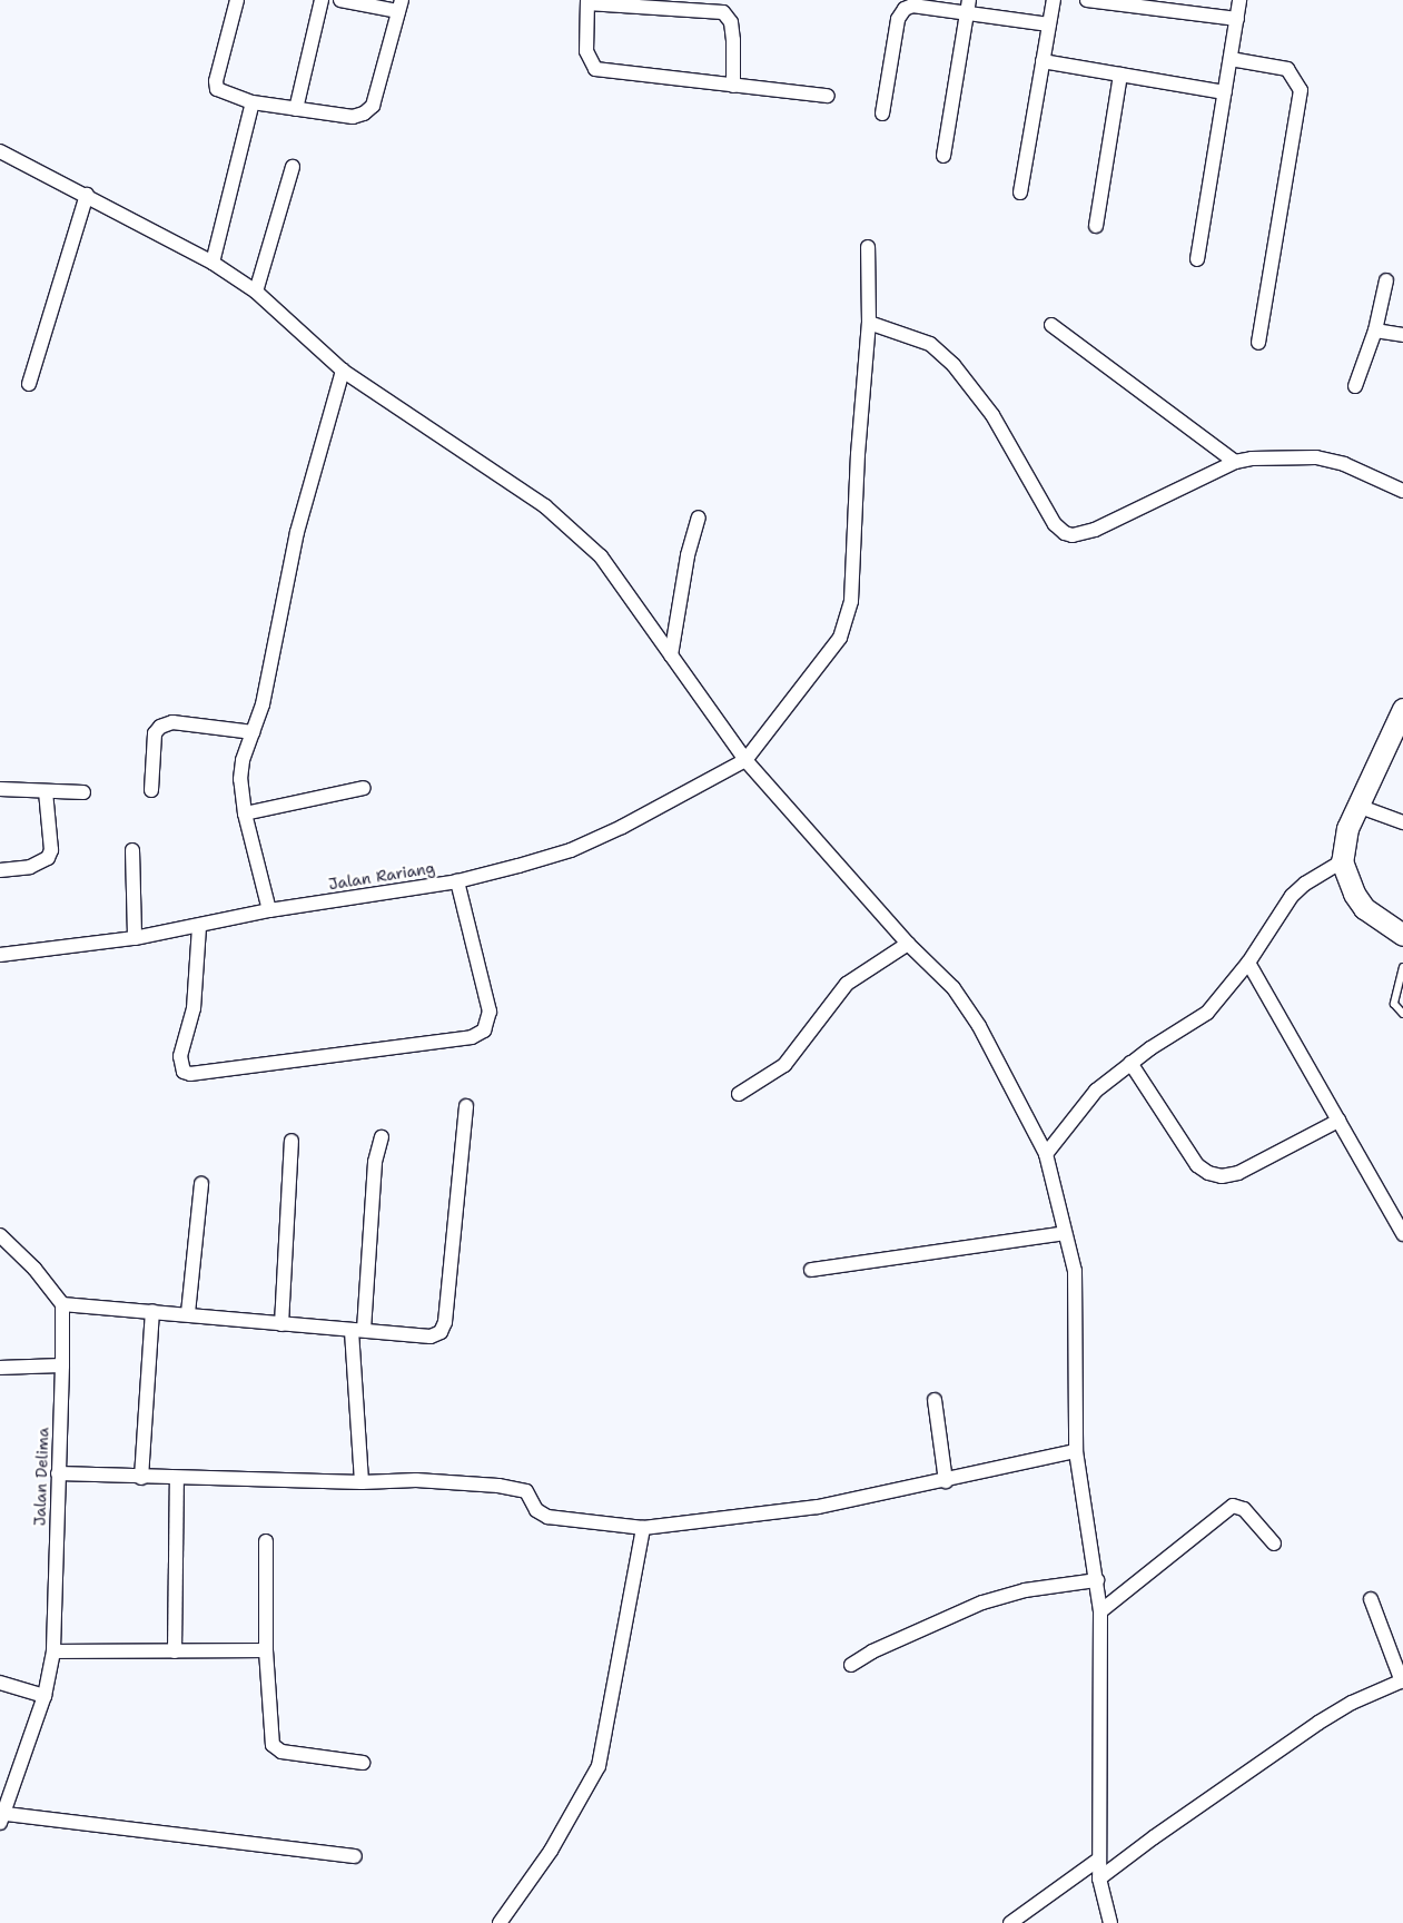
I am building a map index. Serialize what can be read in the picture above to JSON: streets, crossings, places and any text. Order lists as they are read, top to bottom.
{
  "streets": {
    "street": ["Jalan Rariang", "Jalan Delima"]
  }
}
